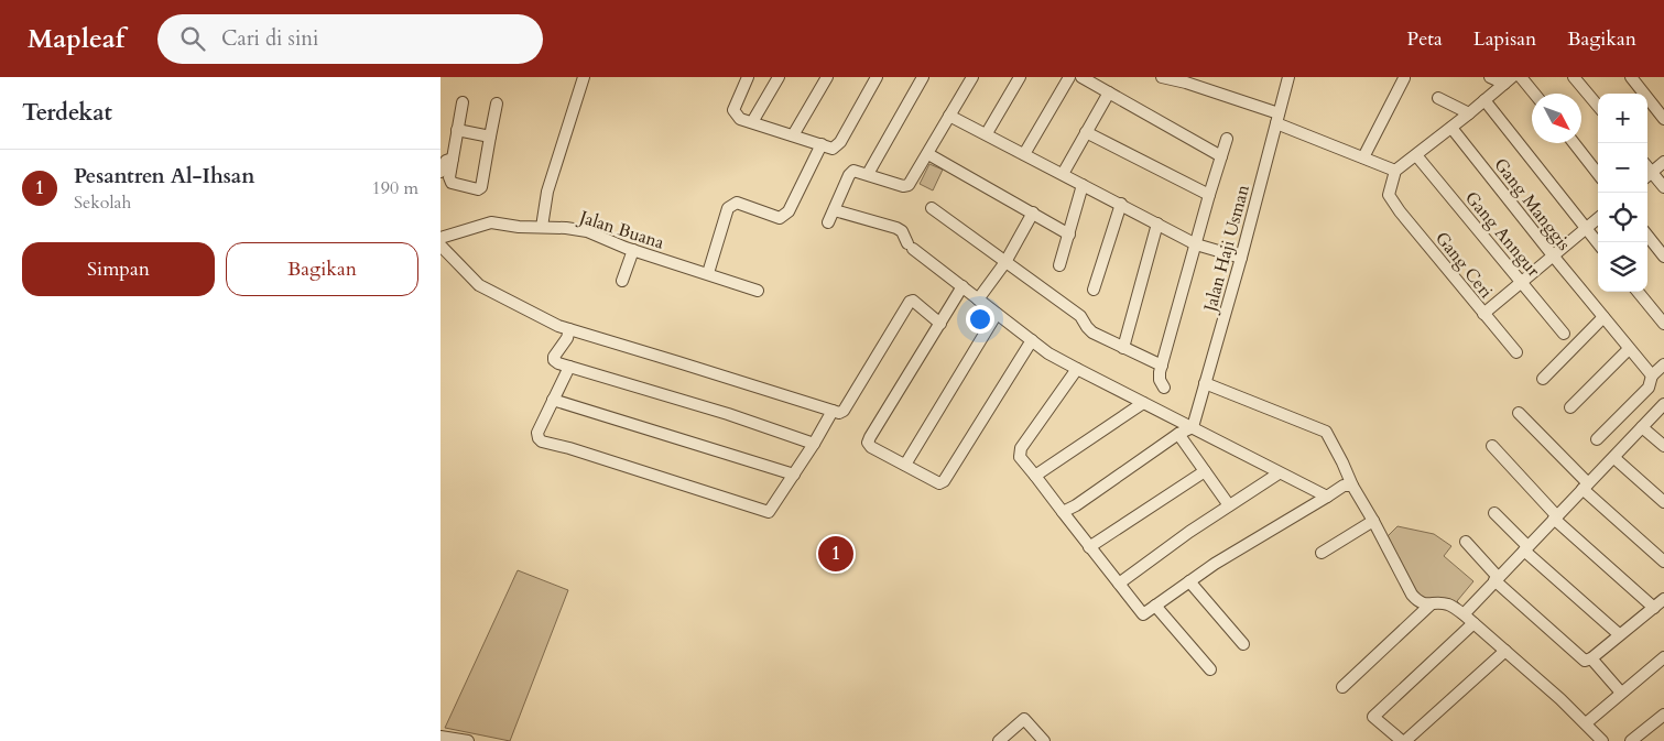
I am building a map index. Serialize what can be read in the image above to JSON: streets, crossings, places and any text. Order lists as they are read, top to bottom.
{
  "streets": {
    "street": [
      "Gang Manggis",
      "Jalan Buana",
      "Gang Anngur",
      "Jalan Haji Usman",
      "Gang Ceri"
    ]
  },
  "north": "bottom right",
  "page": {
    "header": "Mapleaf",
    "search": "Cari di sini",
    "nav": ["Peta", "Lapisan", "Bagikan"],
    "heading": "Terdekat",
    "map_buttons": ["+", "−"],
    "list": [
      {
        "mark": "1",
        "name": "Pesantren Al-Ihsan",
        "note": "Sekolah",
        "value": "190 m"
      }
    ],
    "buttons": ["Simpan", "Bagikan"],
    "pins": "1"
  }
}
